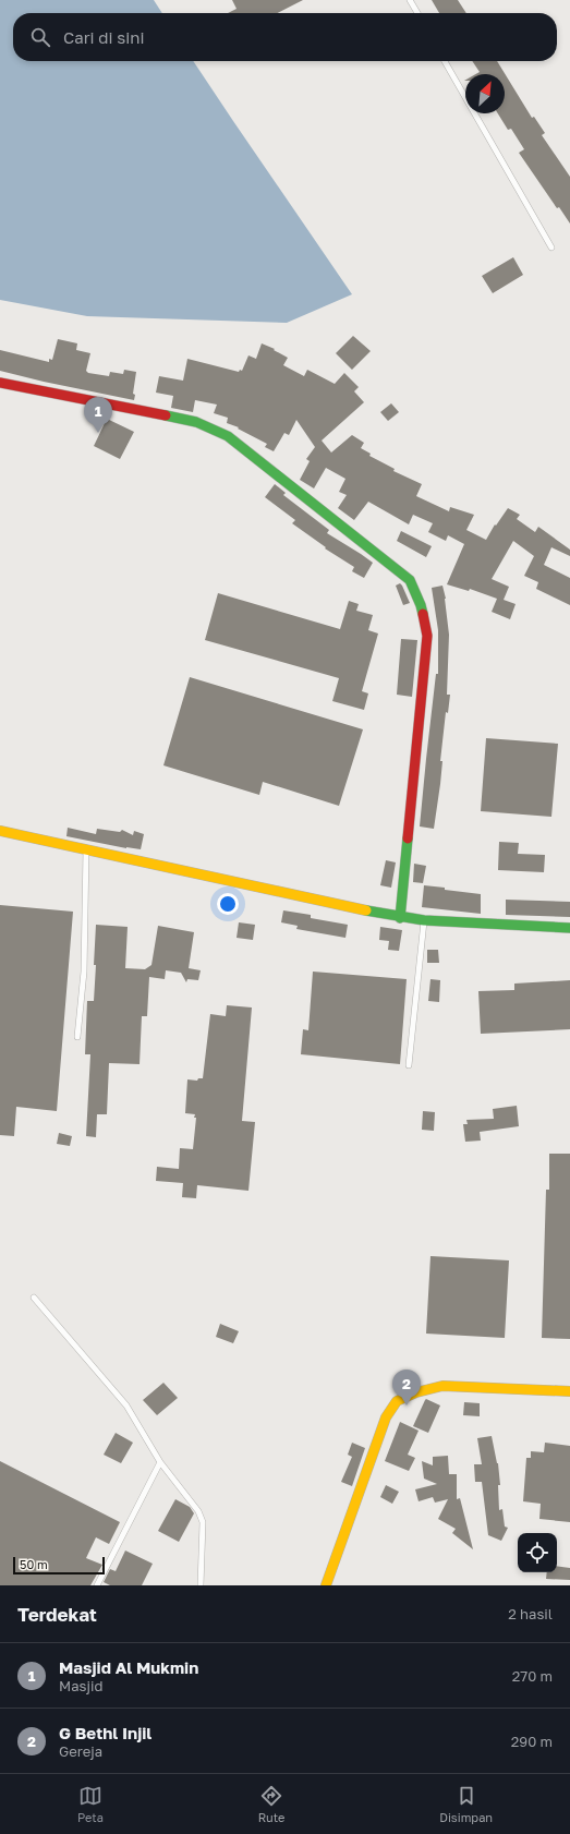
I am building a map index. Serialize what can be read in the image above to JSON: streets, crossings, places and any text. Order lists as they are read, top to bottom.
{
  "scale_bar": "50 m",
  "north": "top right",
  "page": {
    "search": "Cari di sini",
    "pins": ["1", "2"],
    "scale": "50 m",
    "heading": ["Terdekat", "2 hasil"],
    "list": [
      {
        "mark": "1",
        "name": "Masjid Al Mukmin",
        "note": "Masjid",
        "value": "270 m"
      },
      {
        "mark": "2",
        "name": "G Bethl Injil",
        "note": "Gereja",
        "value": "290 m"
      }
    ],
    "nav": ["Peta", "Rute", "Disimpan"]
  }
}
